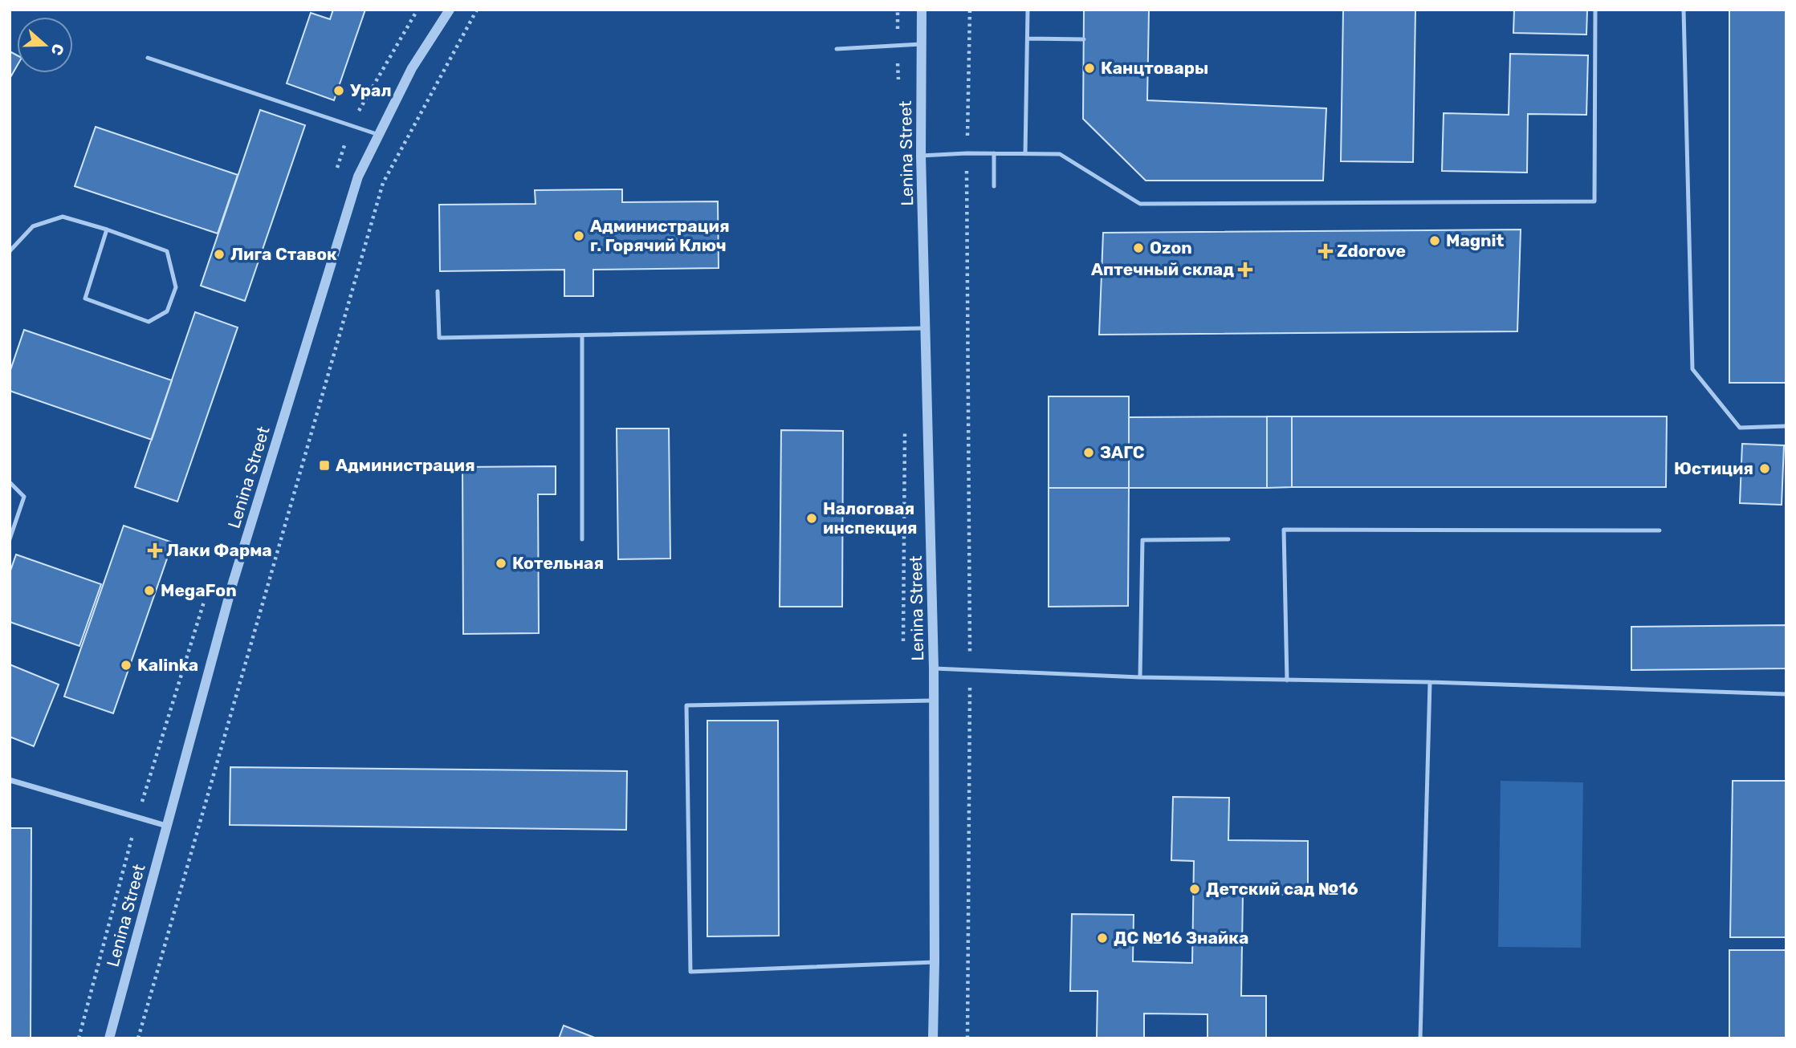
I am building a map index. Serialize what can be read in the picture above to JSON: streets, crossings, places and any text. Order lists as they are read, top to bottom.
{
  "streets": {
    "street": ["Lenina Street"]
  },
  "places": {
    "other": [
      "Канцтовары",
      "Урал",
      "Администрация г. Горячий Ключ",
      "Magnit",
      "Ozon",
      "Лига Ставок",
      "ЗАГС",
      "Юстиция",
      "Налоговая инспекция",
      "Котельная",
      "MegaFon",
      "Kalinka",
      "Детский сад №16",
      "ДС №16 Знайка"
    ],
    "health": ["Zdorove", "Аптечный склад", "Лаки Фарма"],
    "transit": ["Администрация"]
  },
  "north": "right"
}
